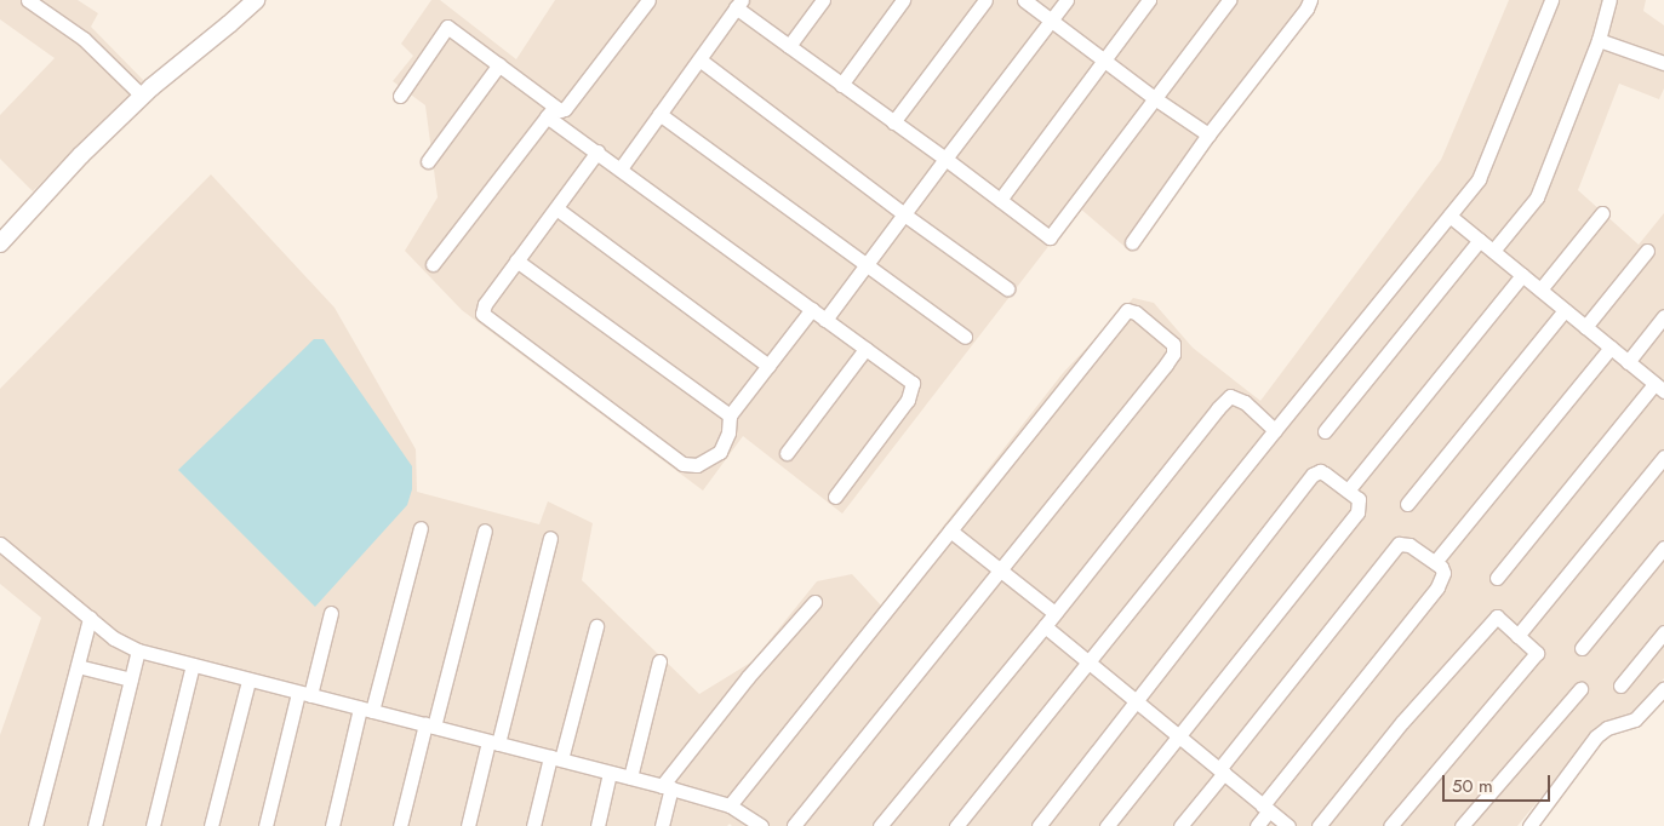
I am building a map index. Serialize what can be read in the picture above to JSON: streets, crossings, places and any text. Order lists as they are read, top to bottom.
{
  "scale_bar": "50 m"
}
